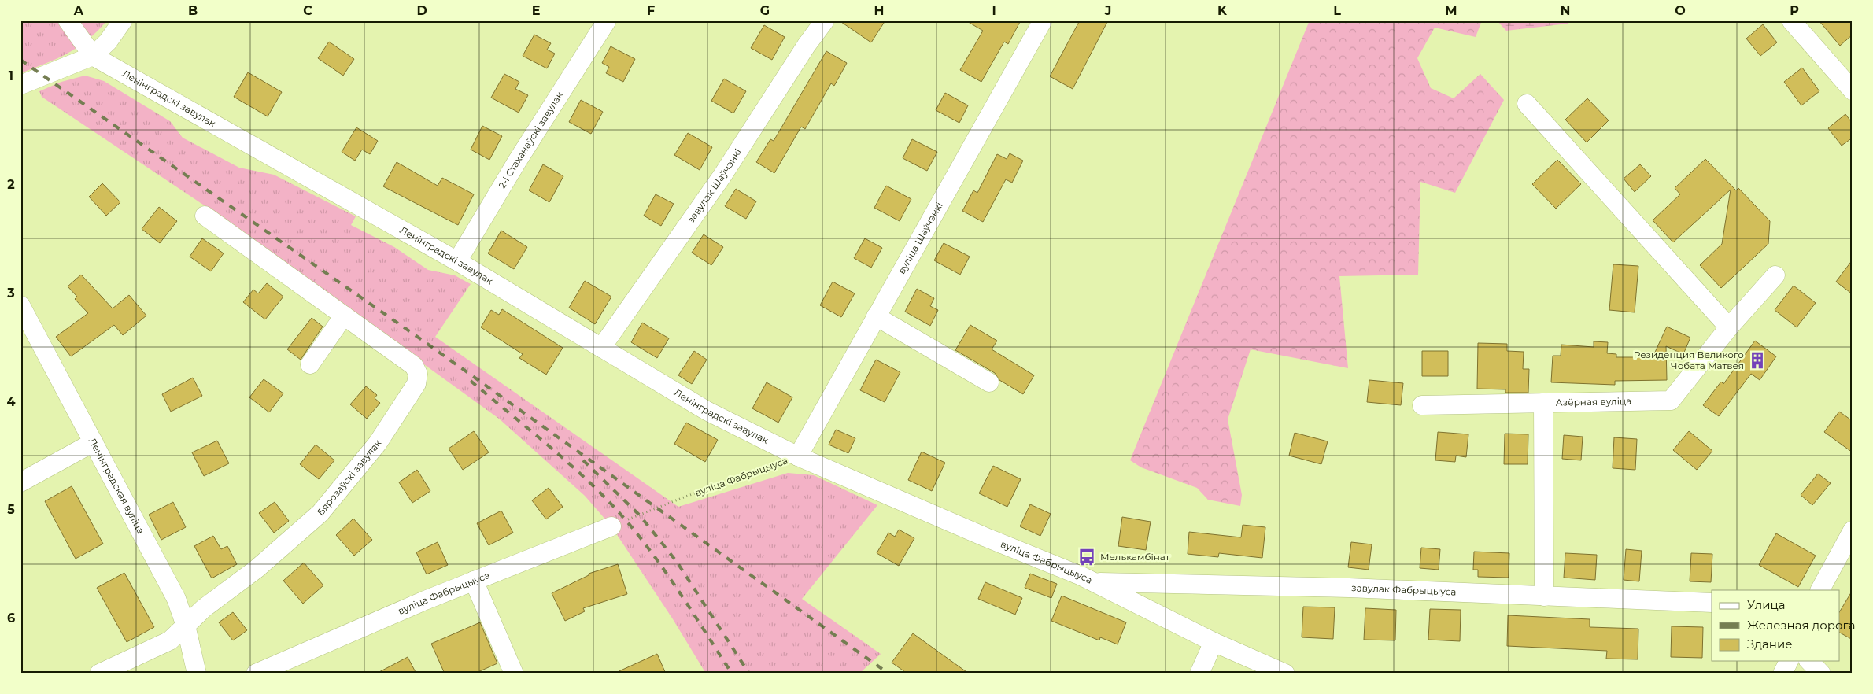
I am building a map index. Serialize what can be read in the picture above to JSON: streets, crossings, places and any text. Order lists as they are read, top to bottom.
{
  "streets": {
    "street": [
      "Ленінградскі завулак",
      "2-і Стаханаўскі завулак",
      "завулак Шаўчэнкі",
      "вуліца Шаўчэнкі",
      "Азёрная вуліца",
      "вуліца Фабрыцыуса",
      "Бярозаўскі завулак",
      "Ленінградская вуліца",
      "завулак Фабрыцыуса"
    ]
  },
  "crossings": [
    ["Ленінградскі завулак", "2-і Стаханаўскі завулак"],
    ["Ленінградскі завулак", "завулак Шаўчэнкі"],
    ["Ленінградскі завулак", "вуліца Шаўчэнкі"],
    ["Ленінградскі завулак", "вуліца Фабрыцыуса"],
    ["вуліца Шаўчэнкі", "вуліца Фабрыцыуса"],
    ["вуліца Фабрыцыуса", "завулак Фабрыцыуса"],
    ["Бярозаўскі завулак", "Ленінградская вуліца"]
  ],
  "places": {
    "building": ["Резиденция Великого Чобата Матвея"],
    "bus stop": ["Мелькамбінат"]
  },
  "legend": ["Улица", "Железная дорога", "Здание"],
  "grid": {
    "columns": [
      "A",
      "B",
      "C",
      "D",
      "E",
      "F",
      "G",
      "H",
      "I",
      "J",
      "K",
      "L",
      "M",
      "N",
      "O",
      "P"
    ],
    "rows": [
      "1",
      "2",
      "3",
      "4",
      "5",
      "6"
    ]
  }
}
